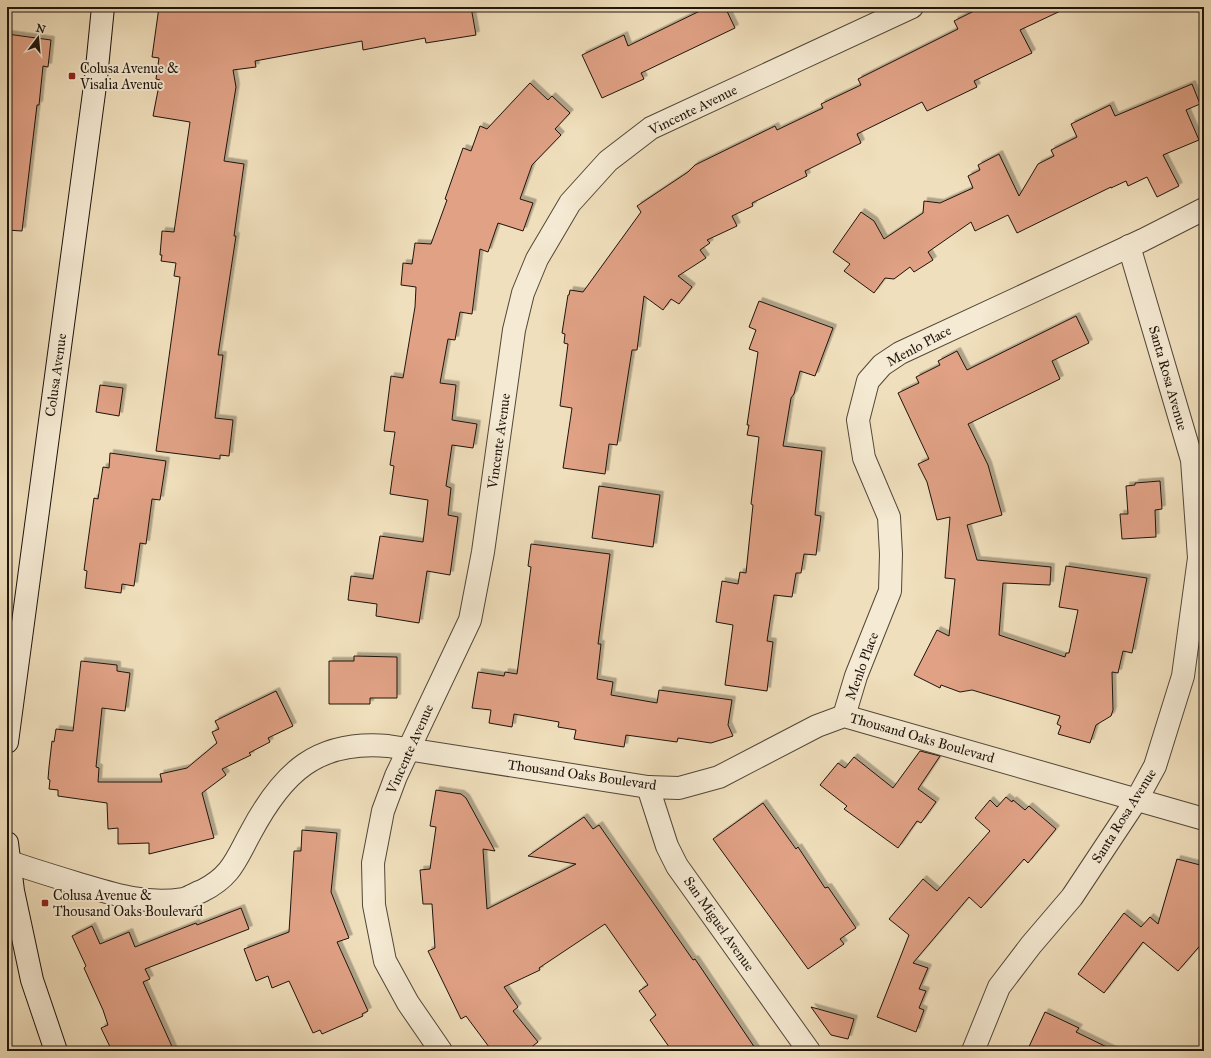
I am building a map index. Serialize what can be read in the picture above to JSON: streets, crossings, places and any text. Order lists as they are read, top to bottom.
{
  "streets": {
    "street": [
      "Vincente Avenue",
      "Menlo Place",
      "Colusa Avenue",
      "Santa Rosa Avenue",
      "Thousand Oaks Boulevard",
      "San Miguel Avenue"
    ]
  },
  "crossings": [
    ["Vincente Avenue", "Thousand Oaks Boulevard"],
    ["Menlo Place", "Santa Rosa Avenue"],
    ["Menlo Place", "Thousand Oaks Boulevard"],
    ["Santa Rosa Avenue", "Thousand Oaks Boulevard"],
    ["Thousand Oaks Boulevard", "San Miguel Avenue"]
  ],
  "places": {
    "transit": ["Colusa Avenue & Visalia Avenue", "Colusa Avenue & Thousand Oaks Boulevard"]
  },
  "north": "top"
}
